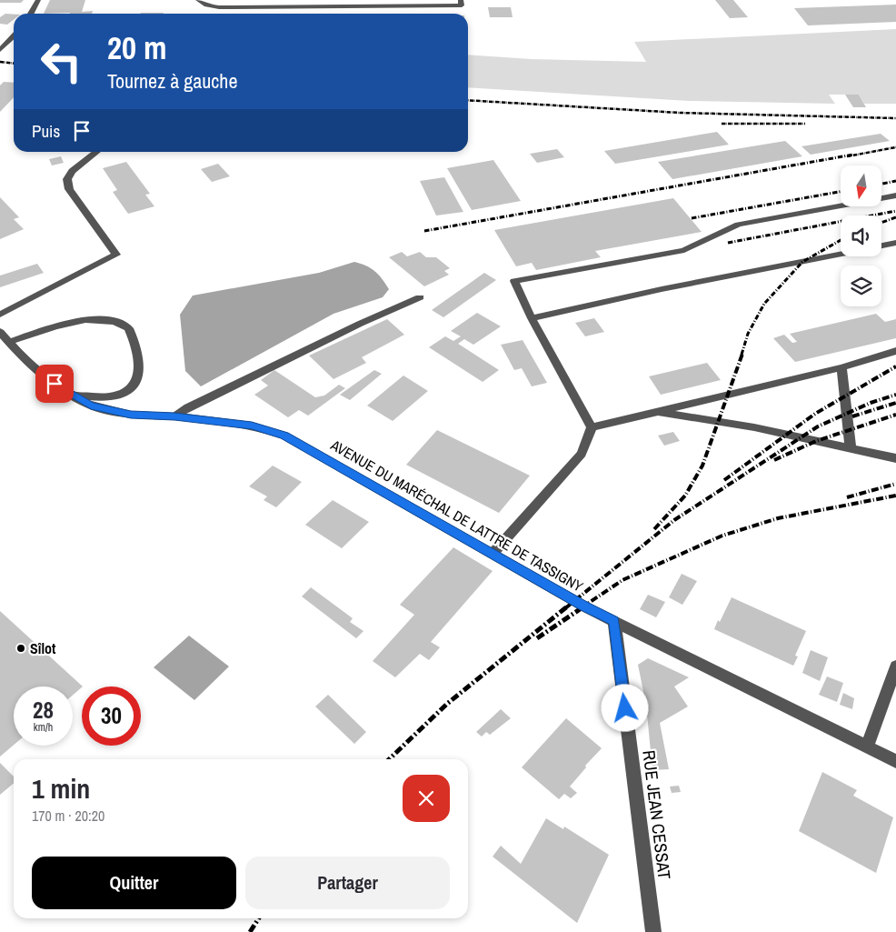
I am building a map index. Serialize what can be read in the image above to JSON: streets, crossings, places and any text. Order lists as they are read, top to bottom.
{
  "streets": {
    "street": ["AVENUE DU MARÉCHAL DE LATTRE DE TASSIGNY", "RUE JEAN CESSAT"]
  },
  "crossings": [
    ["AVENUE DU MARÉCHAL DE LATTRE DE TASSIGNY", "RUE JEAN CESSAT"]
  ],
  "places": ["Sîlot"],
  "north": "bottom",
  "page": {
    "turn": ["20 m", "Tournez à gauche"],
    "then": "Puis",
    "speed": "28 km/h",
    "limit": "30",
    "heading": ["1 min", "170 m · 20:20"],
    "buttons": ["Quitter", "Partager"]
  }
}
